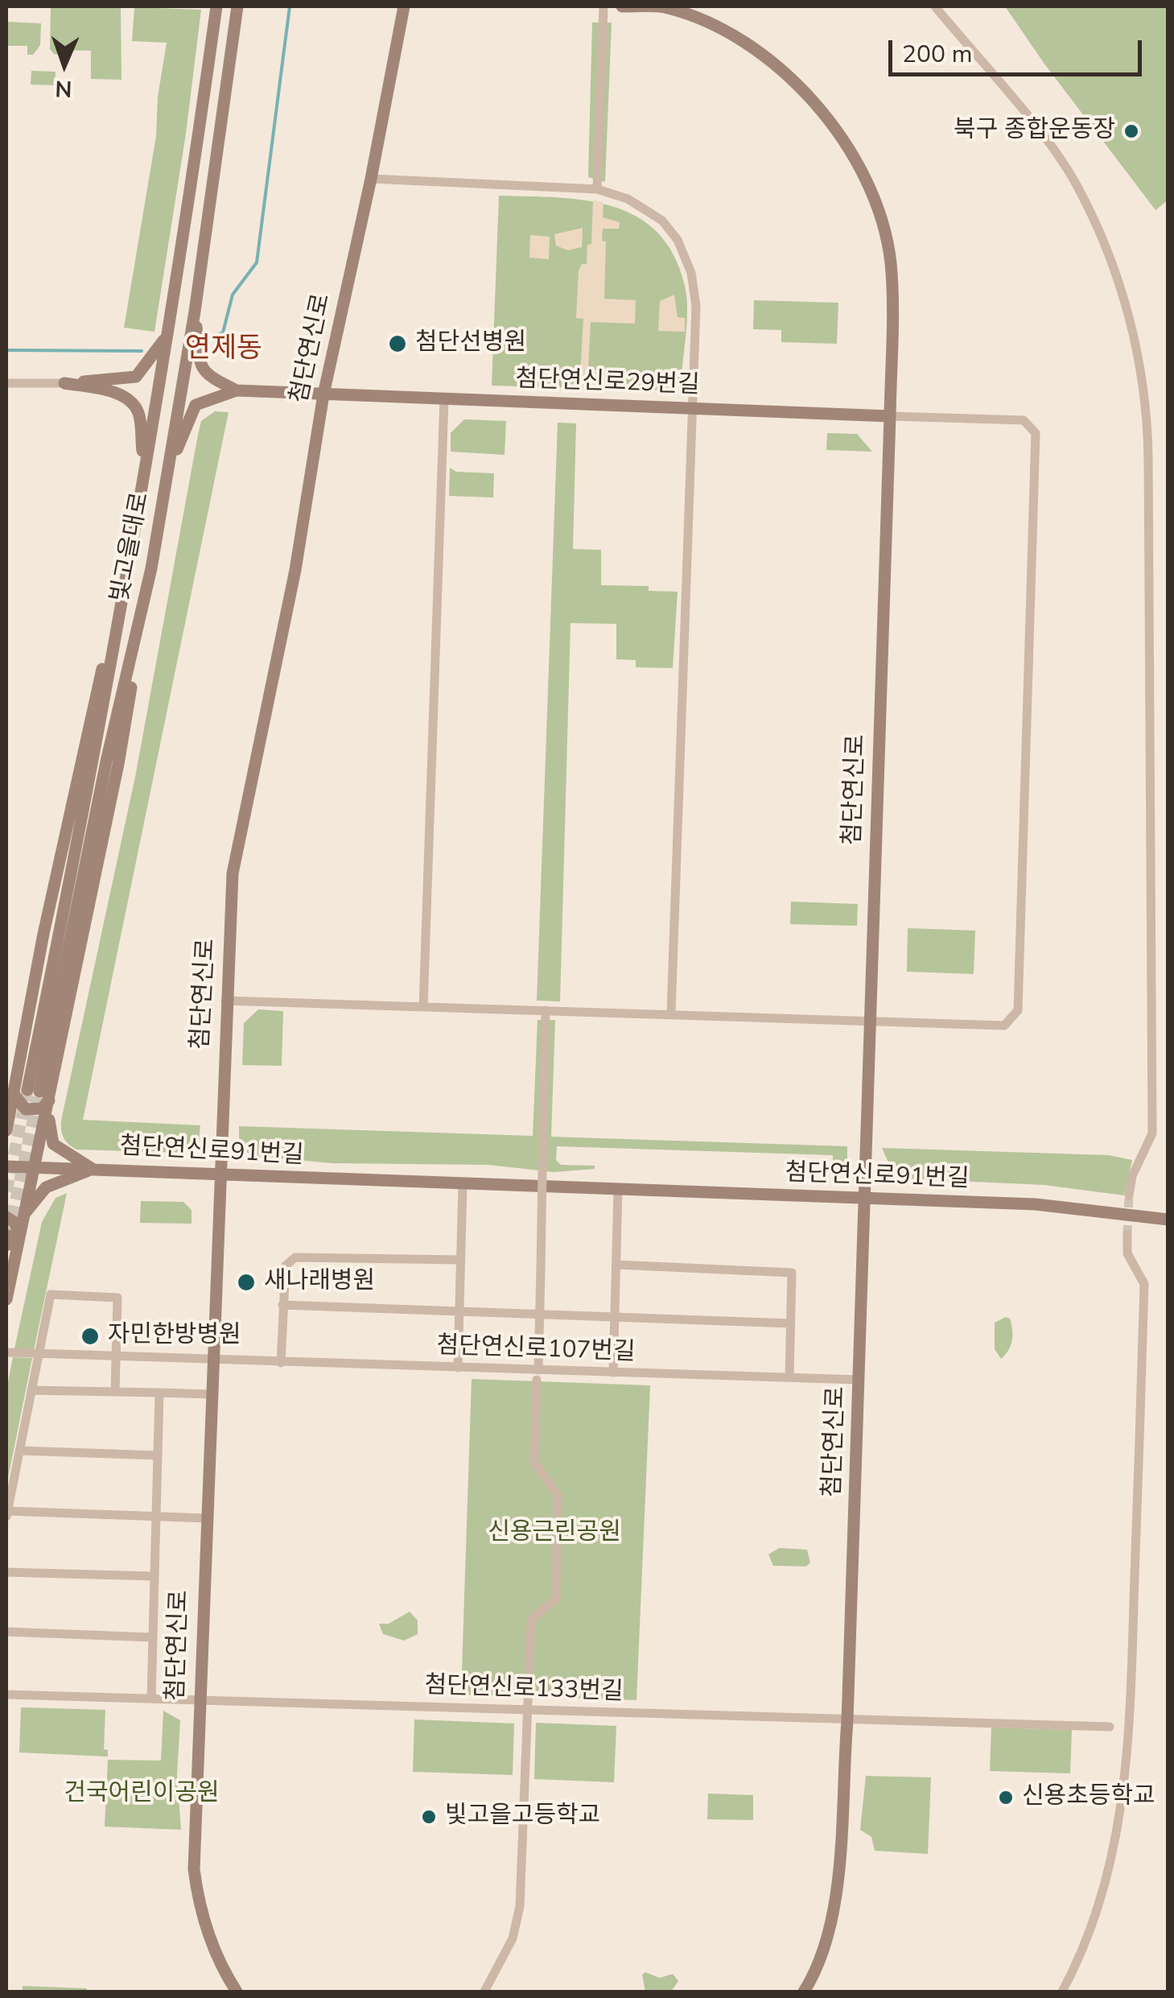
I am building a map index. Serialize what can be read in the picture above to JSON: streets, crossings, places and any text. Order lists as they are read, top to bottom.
{
  "streets": {
    "street": [
      "첨단연신로",
      "첨단연신로29번길",
      "빛고을대로",
      "첨단연신로91번길",
      "첨단연신로107번길",
      "첨단연신로133번길"
    ]
  },
  "crossings": [
    ["첨단연신로", "첨단연신로29번길"],
    ["첨단연신로", "첨단연신로91번길"],
    ["첨단연신로", "첨단연신로107번길"],
    ["첨단연신로", "첨단연신로133번길"]
  ],
  "districts": ["연제동"],
  "parks": ["신용근린공원", "건국어린이공원"],
  "places": [
    "북구 종합운동장",
    "첨단선병원",
    "새나래병원",
    "자민한방병원",
    "신용초등학교",
    "빛고을고등학교"
  ],
  "scale_bar": "200 m",
  "north": "bottom"
}
